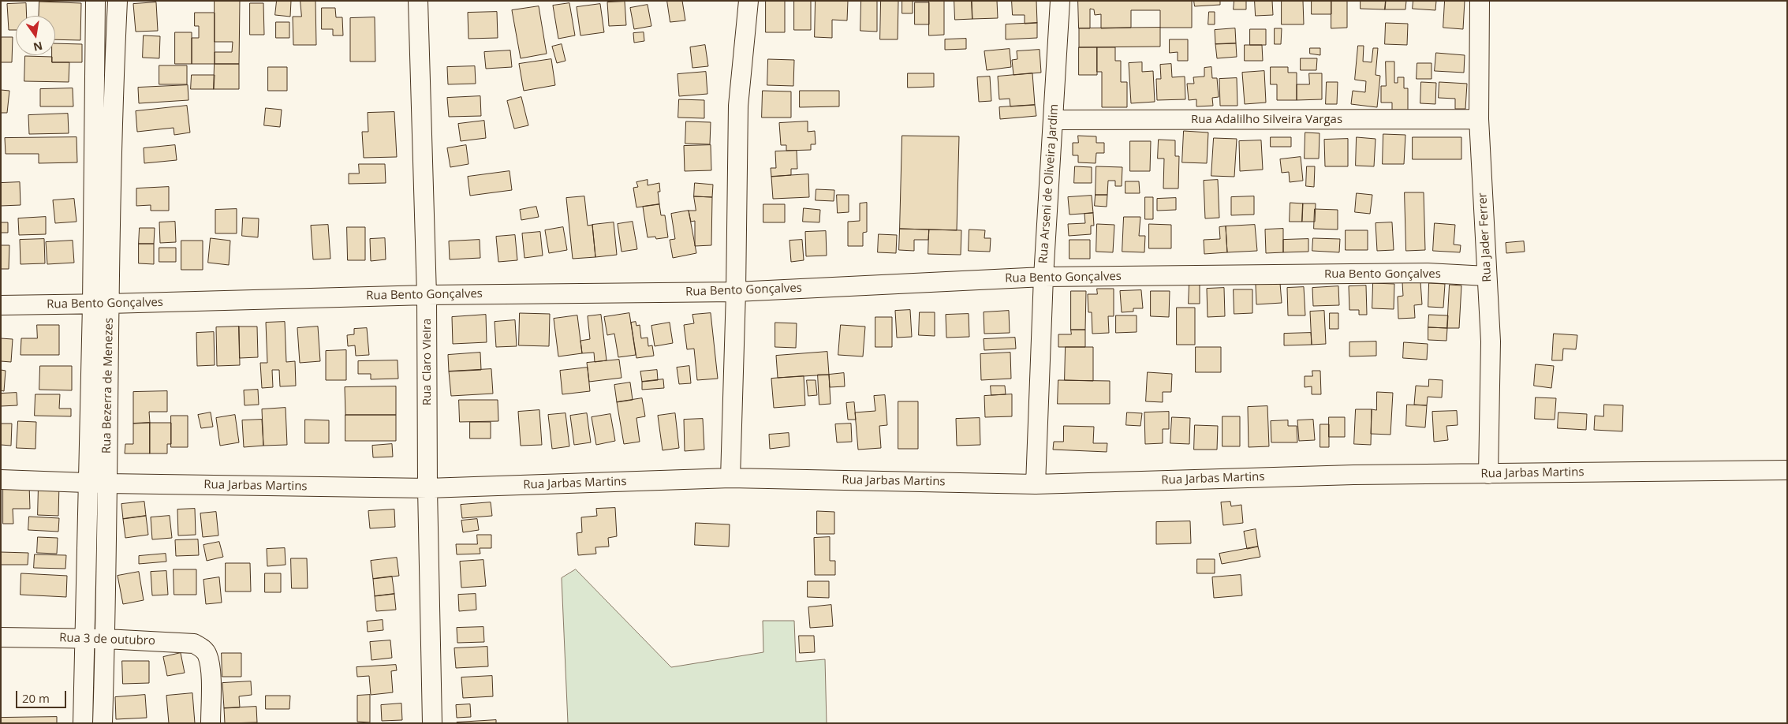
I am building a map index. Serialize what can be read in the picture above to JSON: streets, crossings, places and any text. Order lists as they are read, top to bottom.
{
  "streets": {
    "street": [
      "Rua Adalilho Silveira Vargas",
      "Rua Arseni de Oliveira Jardim",
      "Rua Jader Ferrer",
      "Rua Bento Gonçalves",
      "Rua Claro Vieira",
      "Rua Bezerra de Menezes",
      "Rua Jarbas Martins",
      "Rua 3 de outubro"
    ]
  },
  "crossings": [
    ["Rua Adalilho Silveira Vargas", "Rua Arseni de Oliveira Jardim"],
    ["Rua Adalilho Silveira Vargas", "Rua Jader Ferrer"],
    ["Rua Arseni de Oliveira Jardim", "Rua Bento Gonçalves"],
    ["Rua Arseni de Oliveira Jardim", "Rua Jarbas Martins"],
    ["Rua Jader Ferrer", "Rua Bento Gonçalves"],
    ["Rua Jader Ferrer", "Rua Jarbas Martins"],
    ["Rua Bento Gonçalves", "Rua Claro Vieira"],
    ["Rua Bento Gonçalves", "Rua Bezerra de Menezes"],
    ["Rua Claro Vieira", "Rua Jarbas Martins"],
    ["Rua Bezerra de Menezes", "Rua Jarbas Martins"],
    ["Rua Bezerra de Menezes", "Rua 3 de outubro"]
  ],
  "scale_bar": "20 m",
  "north": "bottom"
}
